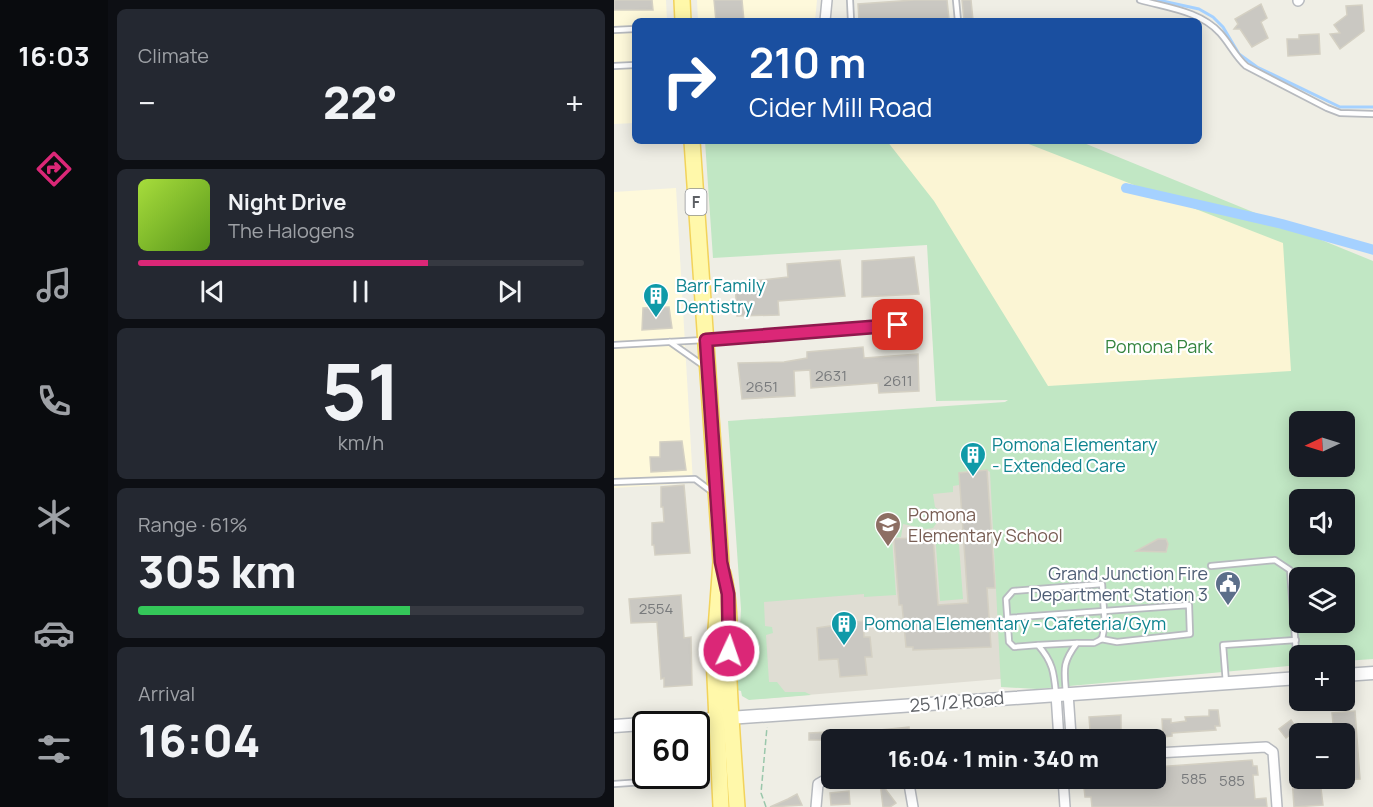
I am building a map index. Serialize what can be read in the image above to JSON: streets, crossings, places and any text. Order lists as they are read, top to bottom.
{
  "streets": {
    "main road": ["F"],
    "street": ["25 1/2 Road"]
  },
  "crossings": [
    ["F", "25 1/2 Road"]
  ],
  "parks": ["Pomona Park"],
  "places": {
    "building": ["Barr Family Dentistry", "Pomona Elementary - Extended Care", "Pomona Elementary - Cafeteria/Gym"],
    "school or university": ["Pomona Elementary School"],
    "public building": ["Grand Junction Fire Department Station 3"]
  },
  "house_numbers": [
    "2631",
    "2611",
    "2651",
    "2554",
    "585",
    "585"
  ],
  "north": "left",
  "page": {
    "tabs": "16:03",
    "tile": [
      "Climate",
      ["51", "km/h"],
      ["Range · 61%", "305 km"],
      ["Arrival", "16:04"]
    ],
    "turn": ["210 m", "Cider Mill Road"],
    "heat": ["−", "22°", "+"],
    "song": ["Night Drive", "The Halogens"],
    "map_buttons": ["+", "−"],
    "limit": "60",
    "trip": "16:04 · 1 min · 340 m"
  }
}
